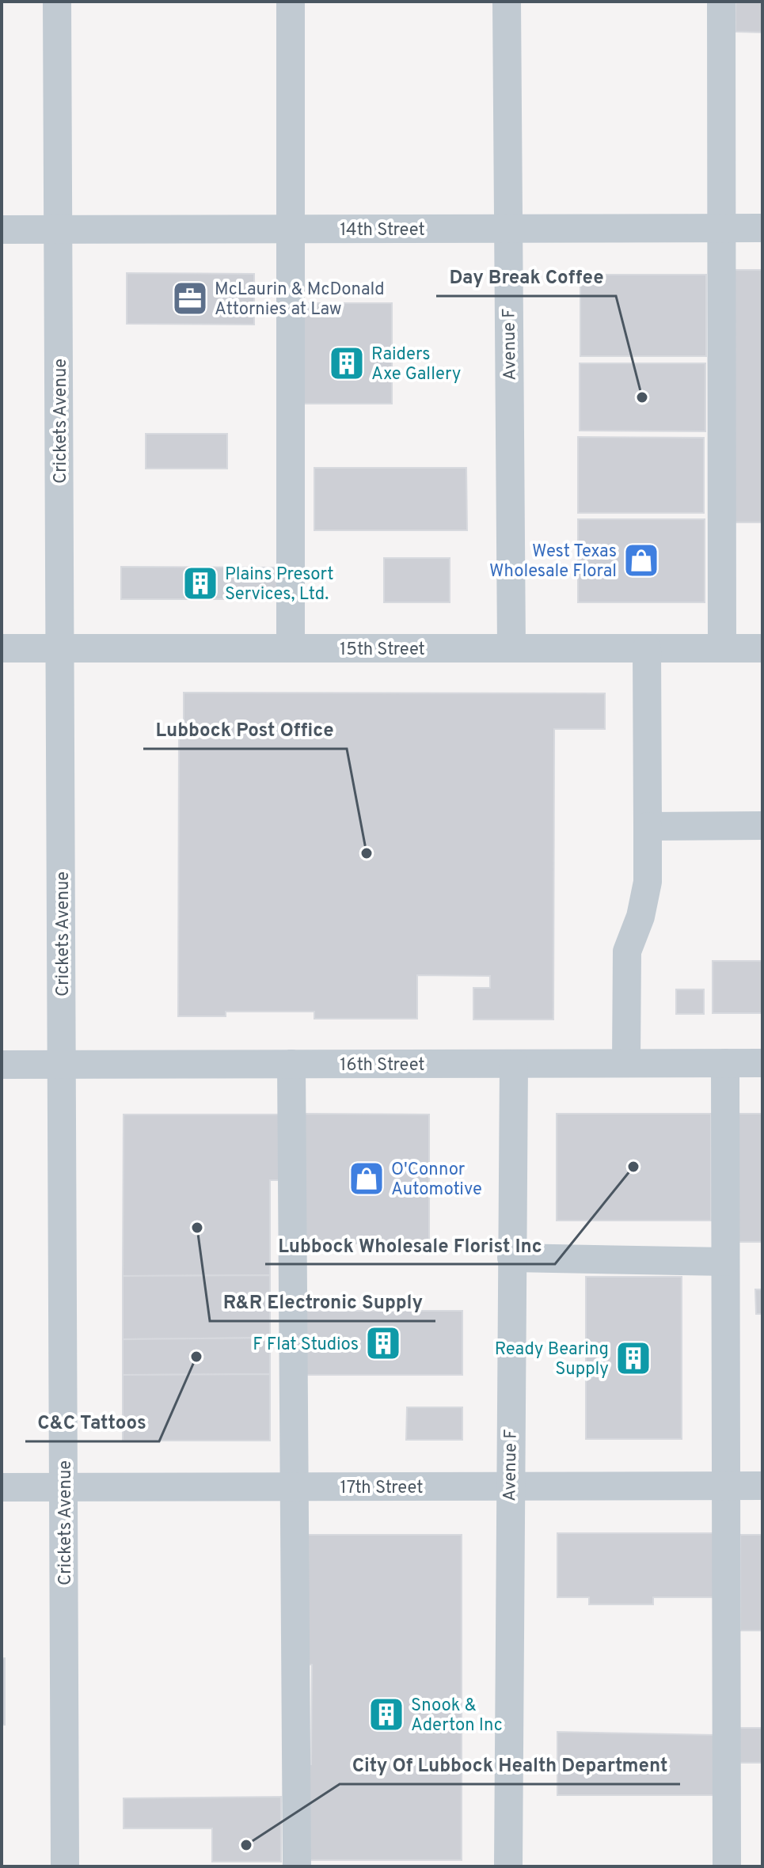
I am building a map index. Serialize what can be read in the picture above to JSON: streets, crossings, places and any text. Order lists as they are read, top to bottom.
{
  "streets": {
    "street": [
      "14th Street",
      "Avenue F",
      "Crickets Avenue",
      "15th Street",
      "16th Street",
      "17th Street"
    ]
  },
  "crossings": [
    ["14th Street", "Avenue F"],
    ["14th Street", "Crickets Avenue"],
    ["Avenue F", "15th Street"],
    ["Avenue F", "16th Street"],
    ["Avenue F", "17th Street"],
    ["Crickets Avenue", "15th Street"],
    ["Crickets Avenue", "16th Street"],
    ["Crickets Avenue", "17th Street"]
  ],
  "places": {
    "office": ["McLaurin & McDonald Attornies at Law"],
    "building": [
      "Raiders Axe Gallery",
      "Plains Presort Services, Ltd.",
      "F Flat Studios",
      "Ready Bearing Supply",
      "Snook & Aderton Inc"
    ],
    "other": [
      "Day Break Coffee",
      "Lubbock Post Office",
      "Lubbock Wholesale Florist Inc",
      "R&R Electronic Supply",
      "C&C Tattoos",
      "City Of Lubbock Health Department"
    ],
    "shop": ["West Texas Wholesale Floral", "O'Connor Automotive"]
  }
}
